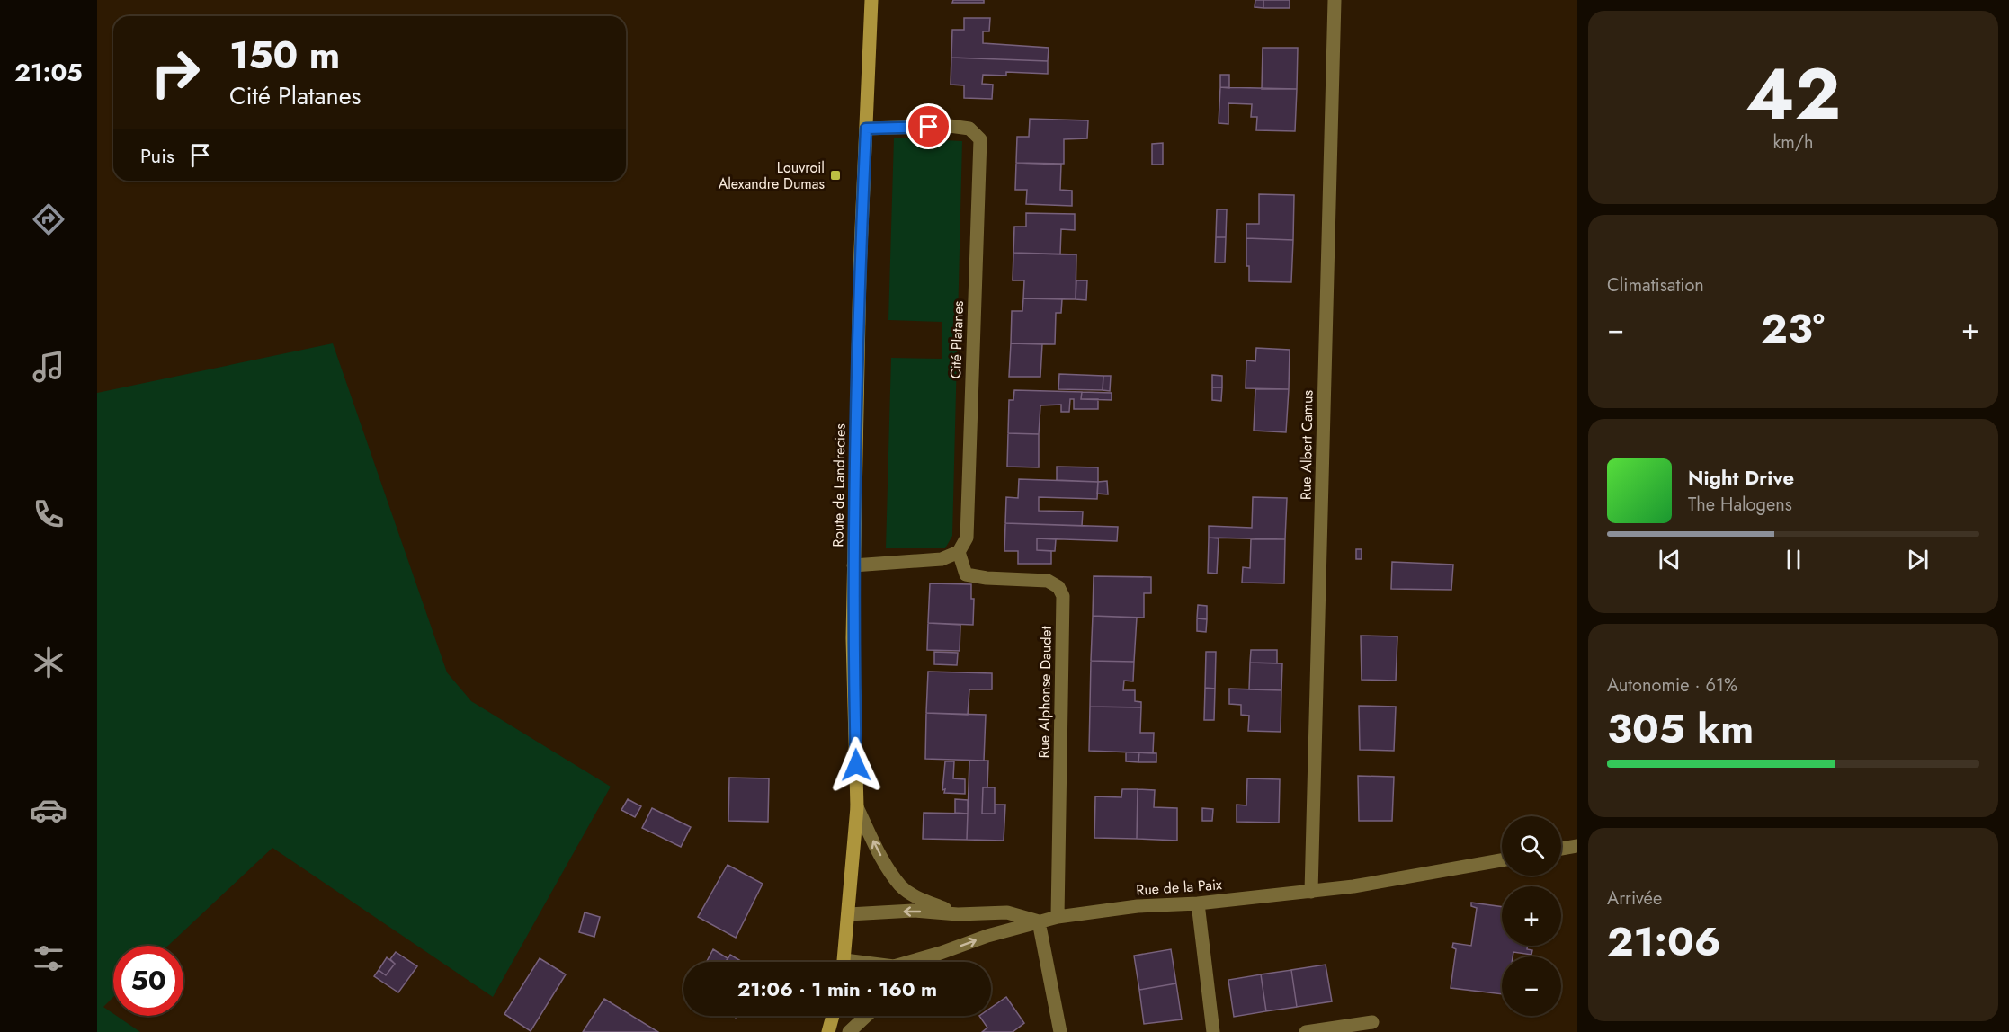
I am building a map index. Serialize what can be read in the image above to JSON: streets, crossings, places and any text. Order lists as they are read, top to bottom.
{
  "streets": {
    "main road": ["Route de Landrecies"],
    "street": [
      "Cité Platanes",
      "Rue Albert Camus",
      "Rue Alphonse Daudet",
      "Rue de la Paix"
    ]
  },
  "crossings": [
    ["Cité Platanes", "Route de Landrecies"],
    ["Cité Platanes", "Rue Alphonse Daudet"],
    ["Rue Albert Camus", "Rue de la Paix"],
    ["Route de Landrecies", "Rue de la Paix"],
    ["Rue Alphonse Daudet", "Rue de la Paix"]
  ],
  "places": {
    "transit": ["Louvroil Alexandre Dumas"]
  },
  "page": {
    "tabs": "21:05",
    "tile": [
      ["42", "km/h"],
      "Climatisation",
      ["Autonomie · 61%", "305 km"],
      ["Arrivée", "21:06"]
    ],
    "turn": ["150 m", "Cité Platanes"],
    "then": "Puis",
    "heat": ["−", "23°", "+"],
    "song": ["Night Drive", "The Halogens"],
    "map_buttons": ["+", "−"],
    "limit": "50",
    "trip": "21:06 · 1 min · 160 m"
  }
}
